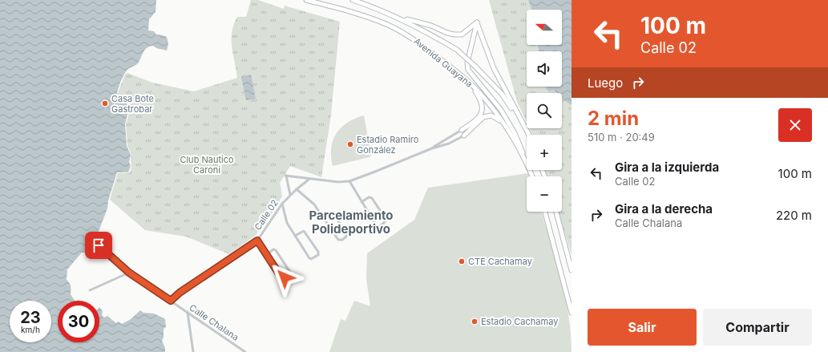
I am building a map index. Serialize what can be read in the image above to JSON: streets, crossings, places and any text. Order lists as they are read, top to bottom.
{
  "streets": {
    "main road": ["Avenida Guayana"],
    "street": ["Calle 02", "Calle Chalana"]
  },
  "crossings": [
    ["Calle 02", "Calle Chalana"]
  ],
  "districts": ["Parcelamiento Polideportivo"],
  "parks": ["Club Nautico Caroní"],
  "places": [
    "Casa Bote Gastrobar",
    "Estadio Ramiro González",
    "CTE Cachamay",
    "Estadio Cachamay"
  ],
  "north": "left",
  "page": {
    "turn": ["100 m", "Calle 02"],
    "map_buttons": ["+", "−"],
    "then": "Luego",
    "heading": ["2 min", "510 m · 20:49"],
    "list": [
      {
        "name": "Gira a la izquierda",
        "note": "Calle 02",
        "value": "100 m"
      },
      {
        "name": "Gira a la derecha",
        "note": "Calle Chalana",
        "value": "220 m"
      }
    ],
    "speed": "23 km/h",
    "limit": "30",
    "buttons": ["Salir", "Compartir"]
  }
}
